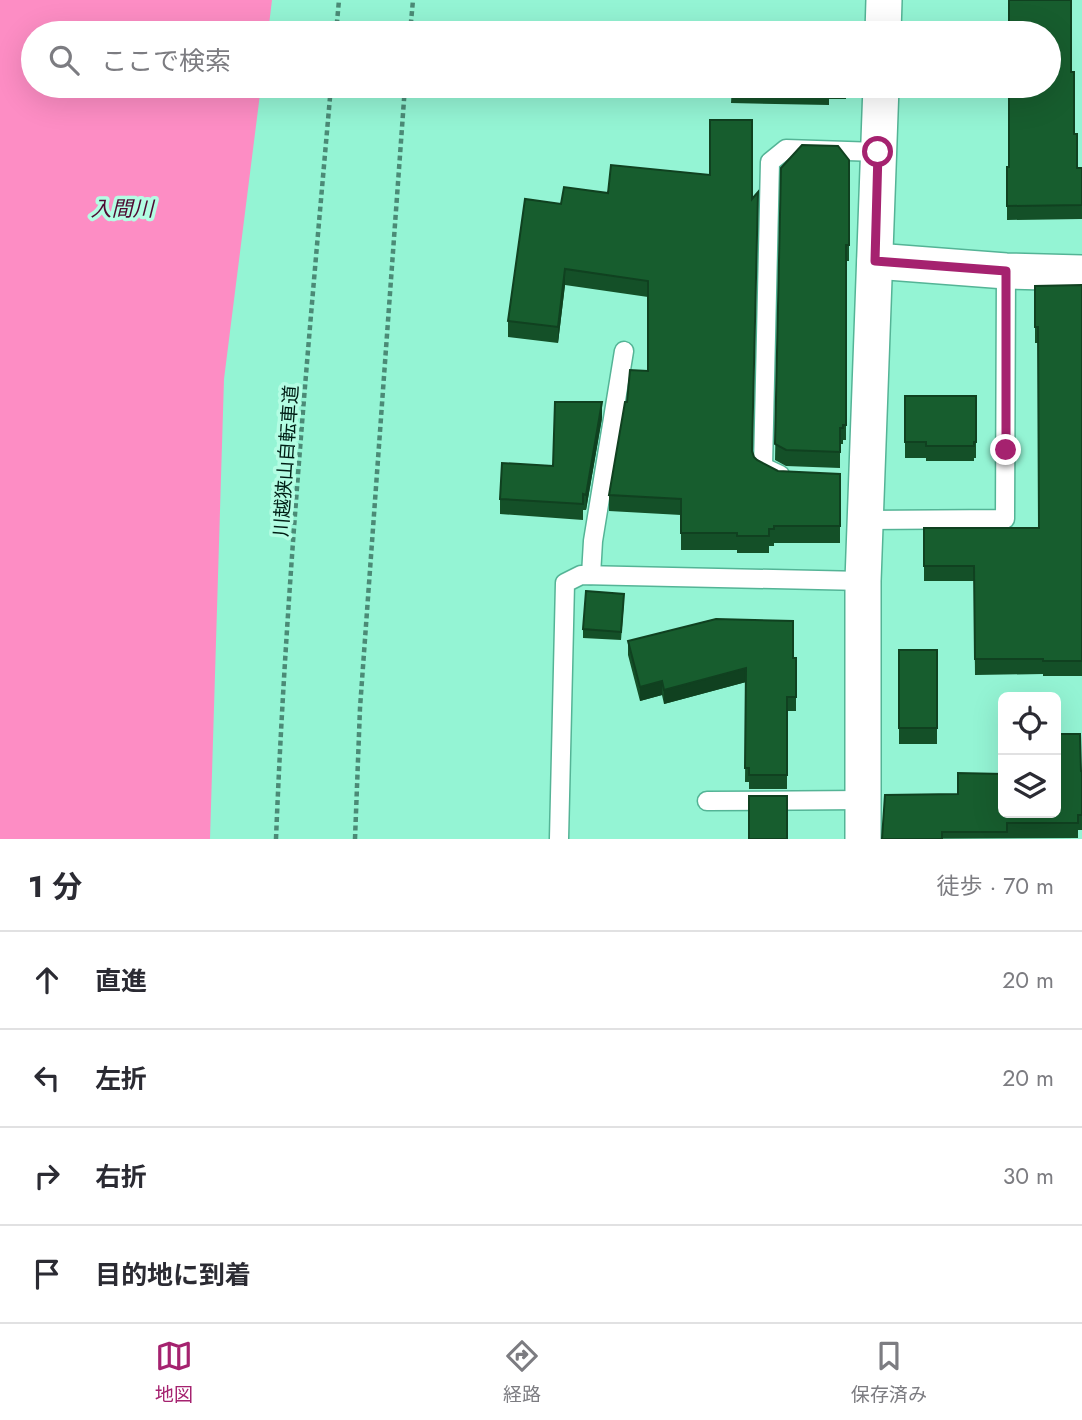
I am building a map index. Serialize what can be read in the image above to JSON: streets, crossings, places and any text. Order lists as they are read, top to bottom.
{
  "streets": {
    "path": ["川越狭山自転車道"]
  },
  "water": ["入間川"],
  "page": {
    "search": "ここで検索",
    "heading": ["1 分", "徒歩 · 70 m"],
    "list": [
      ["直進", "20 m"],
      ["左折", "20 m"],
      ["右折", "30 m"],
      "目的地に到着"
    ],
    "nav": ["地図", "経路", "保存済み"]
  }
}
